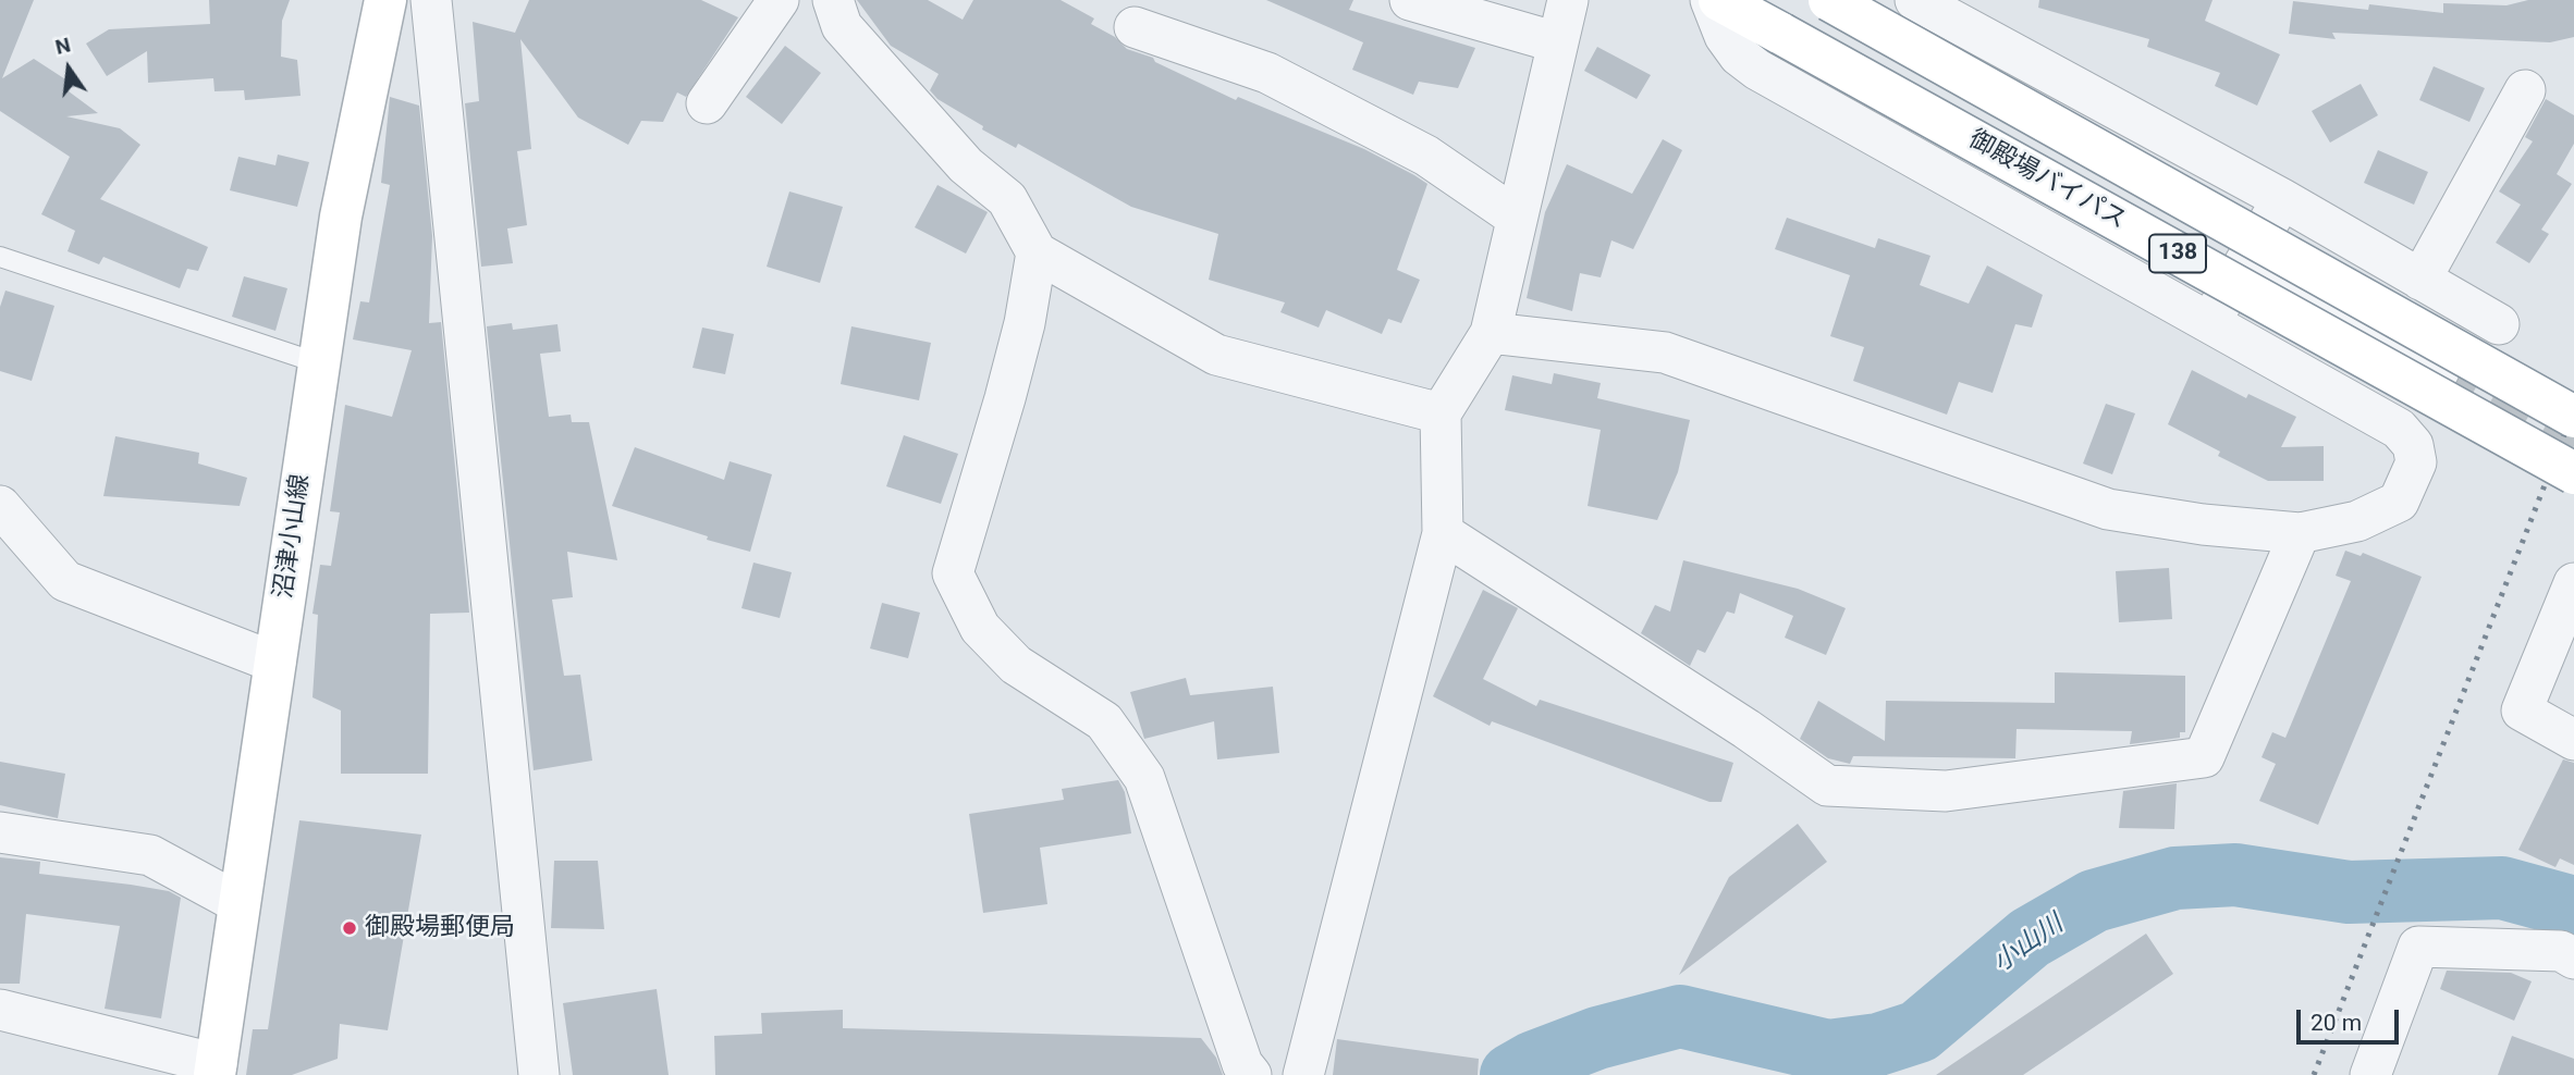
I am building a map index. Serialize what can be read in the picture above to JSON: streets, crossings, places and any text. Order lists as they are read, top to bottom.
{
  "streets": {
    "main road": ["御殿場バイパス", "138", "沼津小山線"]
  },
  "water": ["小山川"],
  "places": ["御殿場郵便局"],
  "scale_bar": "20 m",
  "north": "top"
}
